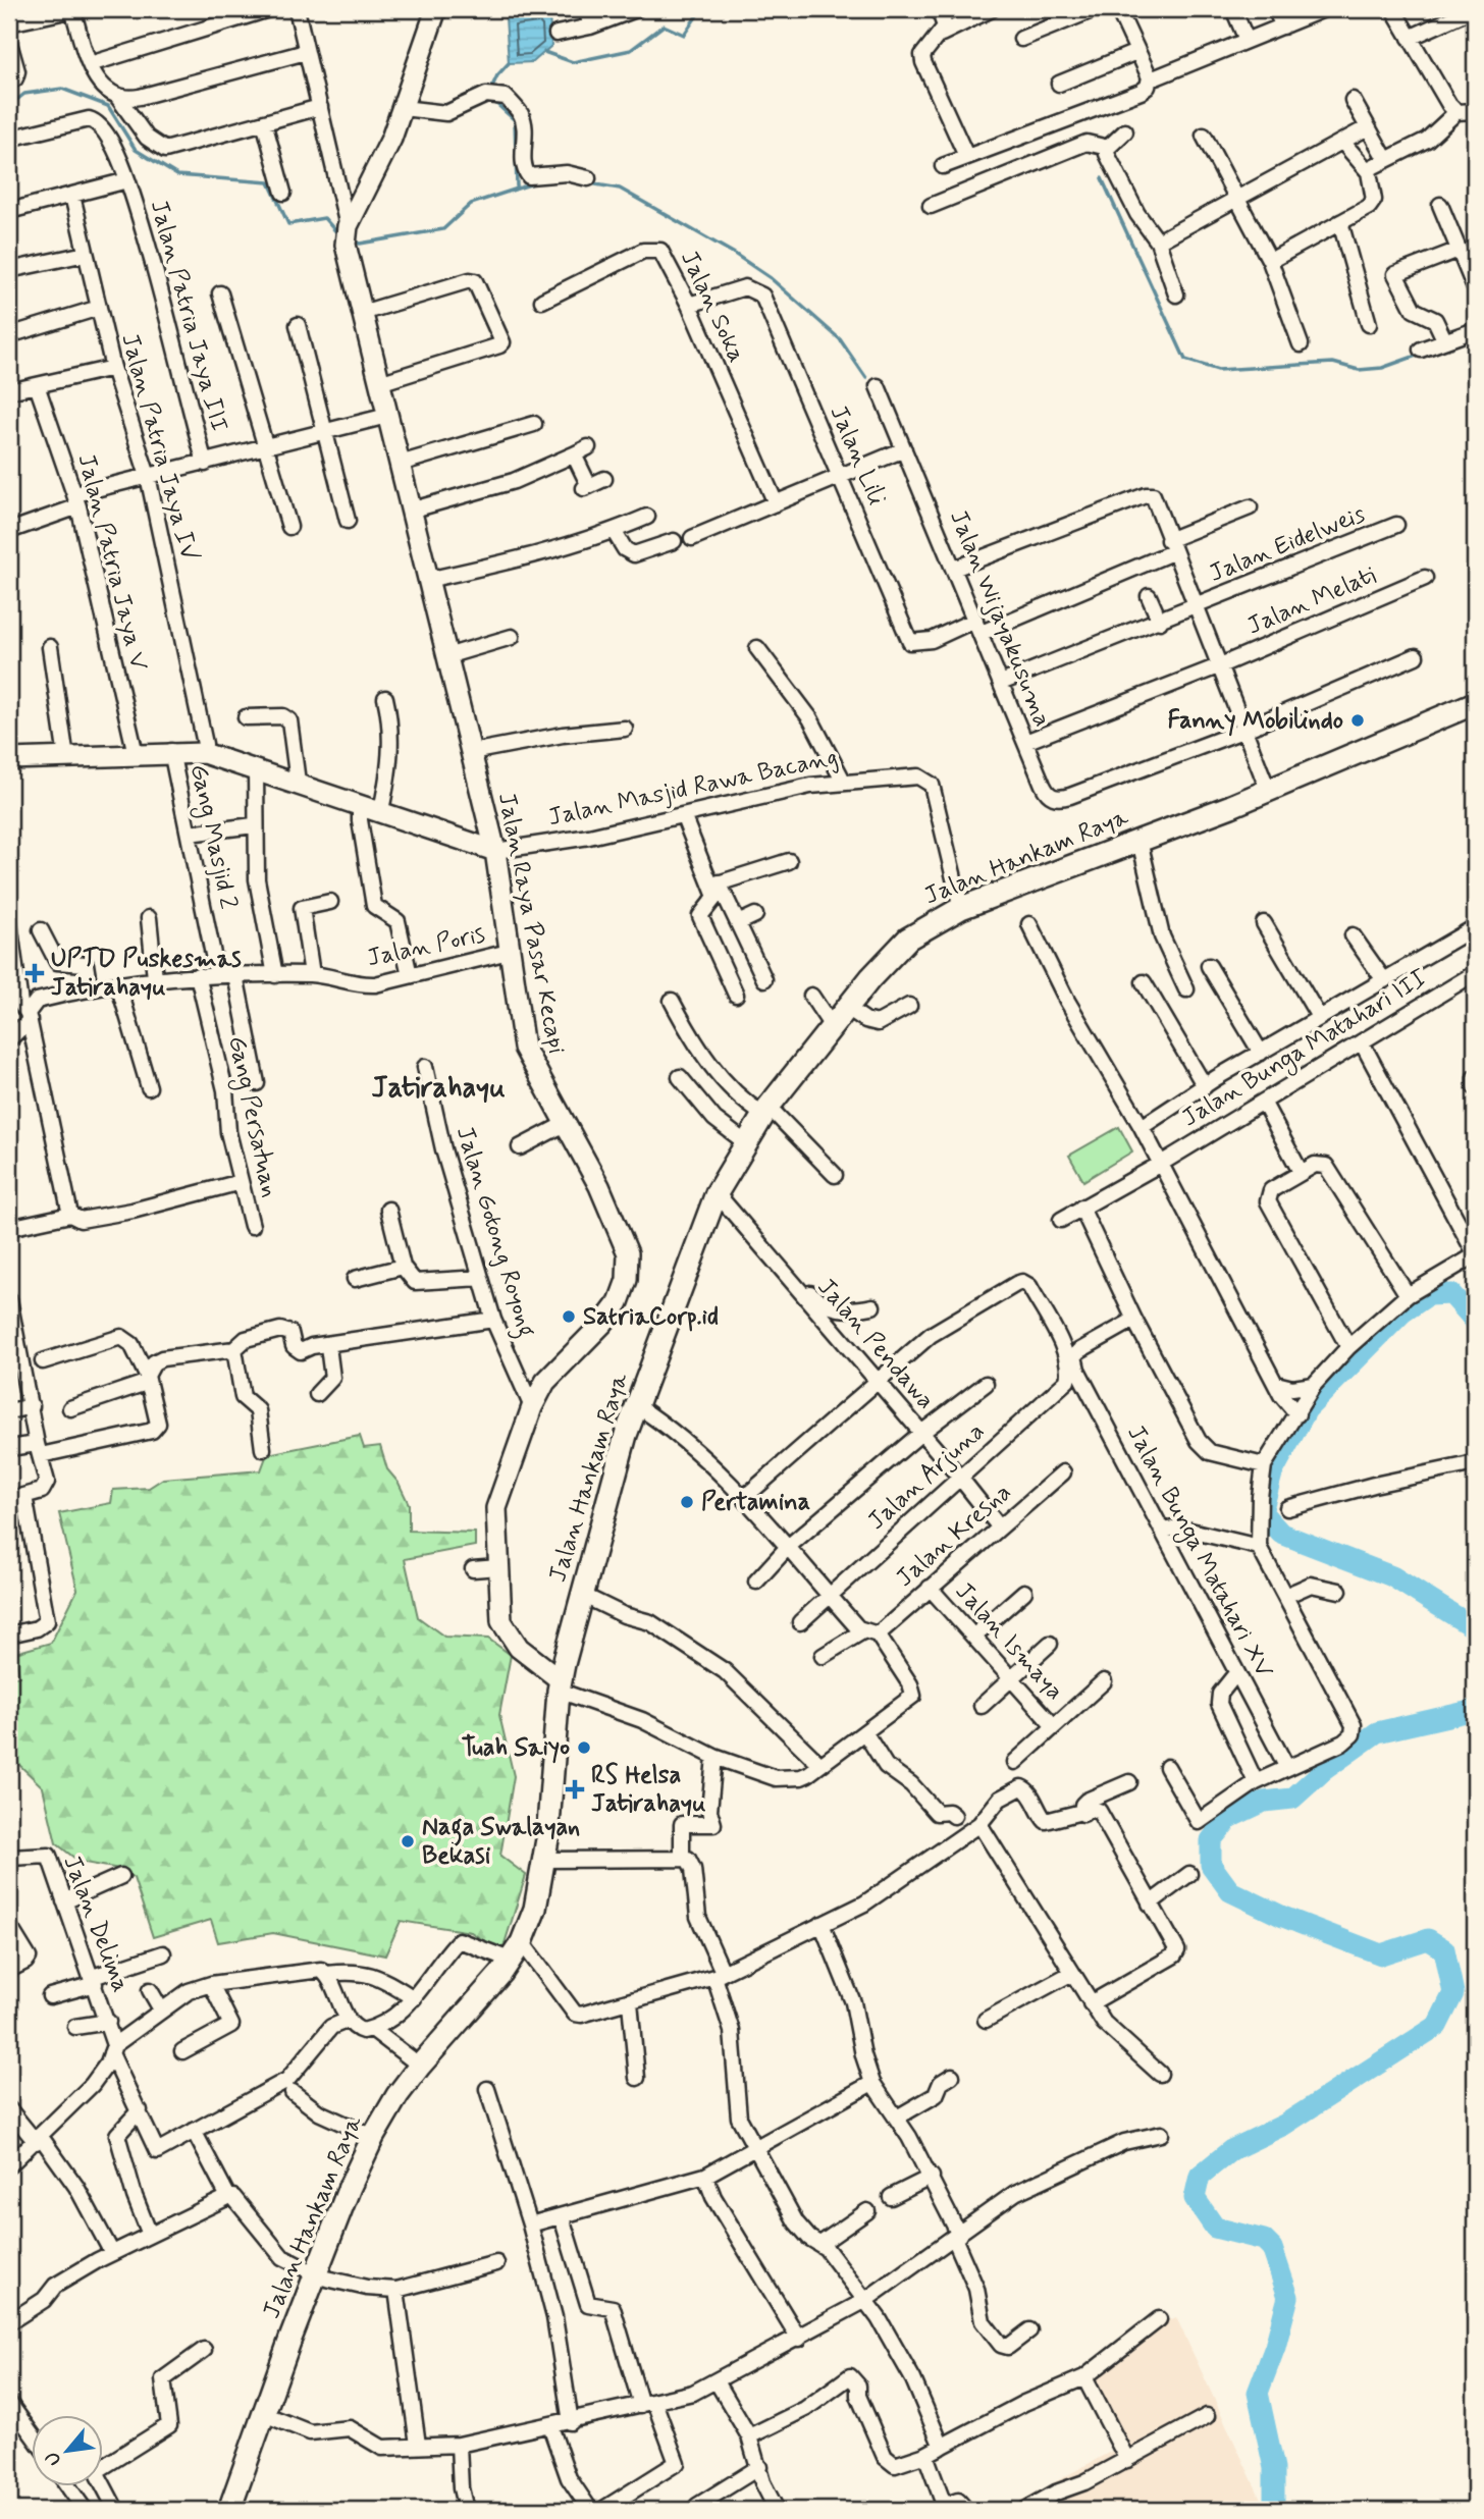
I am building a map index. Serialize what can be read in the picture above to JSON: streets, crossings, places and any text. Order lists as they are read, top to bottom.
{
  "streets": {
    "main road": ["Jalan Hankam Raya"],
    "street": [
      "Jalan Soka",
      "Jalan Patria Jaya III",
      "Jalan Patria Jaya IV",
      "Jalan Lili",
      "Jalan Eidelweis",
      "Jalan Patria Jaya V",
      "Jalan Melati",
      "Jalan Wijayakusuma",
      "Jalan Masjid Rawa Bacang",
      "Gang Masjid 2",
      "Jalan Raya Pasar Kecapi",
      "Jalan Poris",
      "Jalan Bunga Matahari III",
      "Gang Persatuan",
      "Jalan Gotong Royong",
      "Jalan Pendawa",
      "Jalan Arjuna",
      "Jalan Kresna",
      "Jalan Bunga Matahari XV",
      "Jalan Ismaya",
      "Jalan Delima"
    ]
  },
  "crossings": [
    ["Jalan Soka", "Jalan Lili"],
    ["Jalan Patria Jaya IV", "Jalan Masjid Rawa Bacang"],
    ["Jalan Lili", "Jalan Wijayakusuma"],
    ["Jalan Eidelweis", "Jalan Wijayakusuma"],
    ["Jalan Patria Jaya V", "Jalan Masjid Rawa Bacang"],
    ["Jalan Melati", "Jalan Wijayakusuma"],
    ["Jalan Masjid Rawa Bacang", "Gang Masjid 2"],
    ["Jalan Masjid Rawa Bacang", "Jalan Hankam Raya"],
    ["Jalan Masjid Rawa Bacang", "Jalan Raya Pasar Kecapi"],
    ["Gang Masjid 2", "Jalan Poris"],
    ["Jalan Hankam Raya", "Jalan Raya Pasar Kecapi"],
    ["Jalan Hankam Raya", "Jalan Pendawa"],
    ["Jalan Raya Pasar Kecapi", "Jalan Poris"],
    ["Jalan Raya Pasar Kecapi", "Jalan Gotong Royong"],
    ["Jalan Poris", "Gang Persatuan"],
    ["Jalan Pendawa", "Jalan Arjuna"],
    ["Jalan Pendawa", "Jalan Kresna"],
    ["Jalan Pendawa", "Jalan Bunga Matahari XV"],
    ["Jalan Arjuna", "Jalan Bunga Matahari XV"],
    ["Jalan Kresna", "Jalan Ismaya"]
  ],
  "districts": ["Jatirahayu"],
  "places": {
    "other": [
      "Fanny Mobilindo",
      "SatriaCorp.id",
      "Pertamina",
      "Tuah Saiyo",
      "Naga Swalayan Bekasi"
    ],
    "health": ["UPTD Puskesmas Jatirahayu", "RS Helsa Jatirahayu"]
  },
  "north": "bottom left"
}
